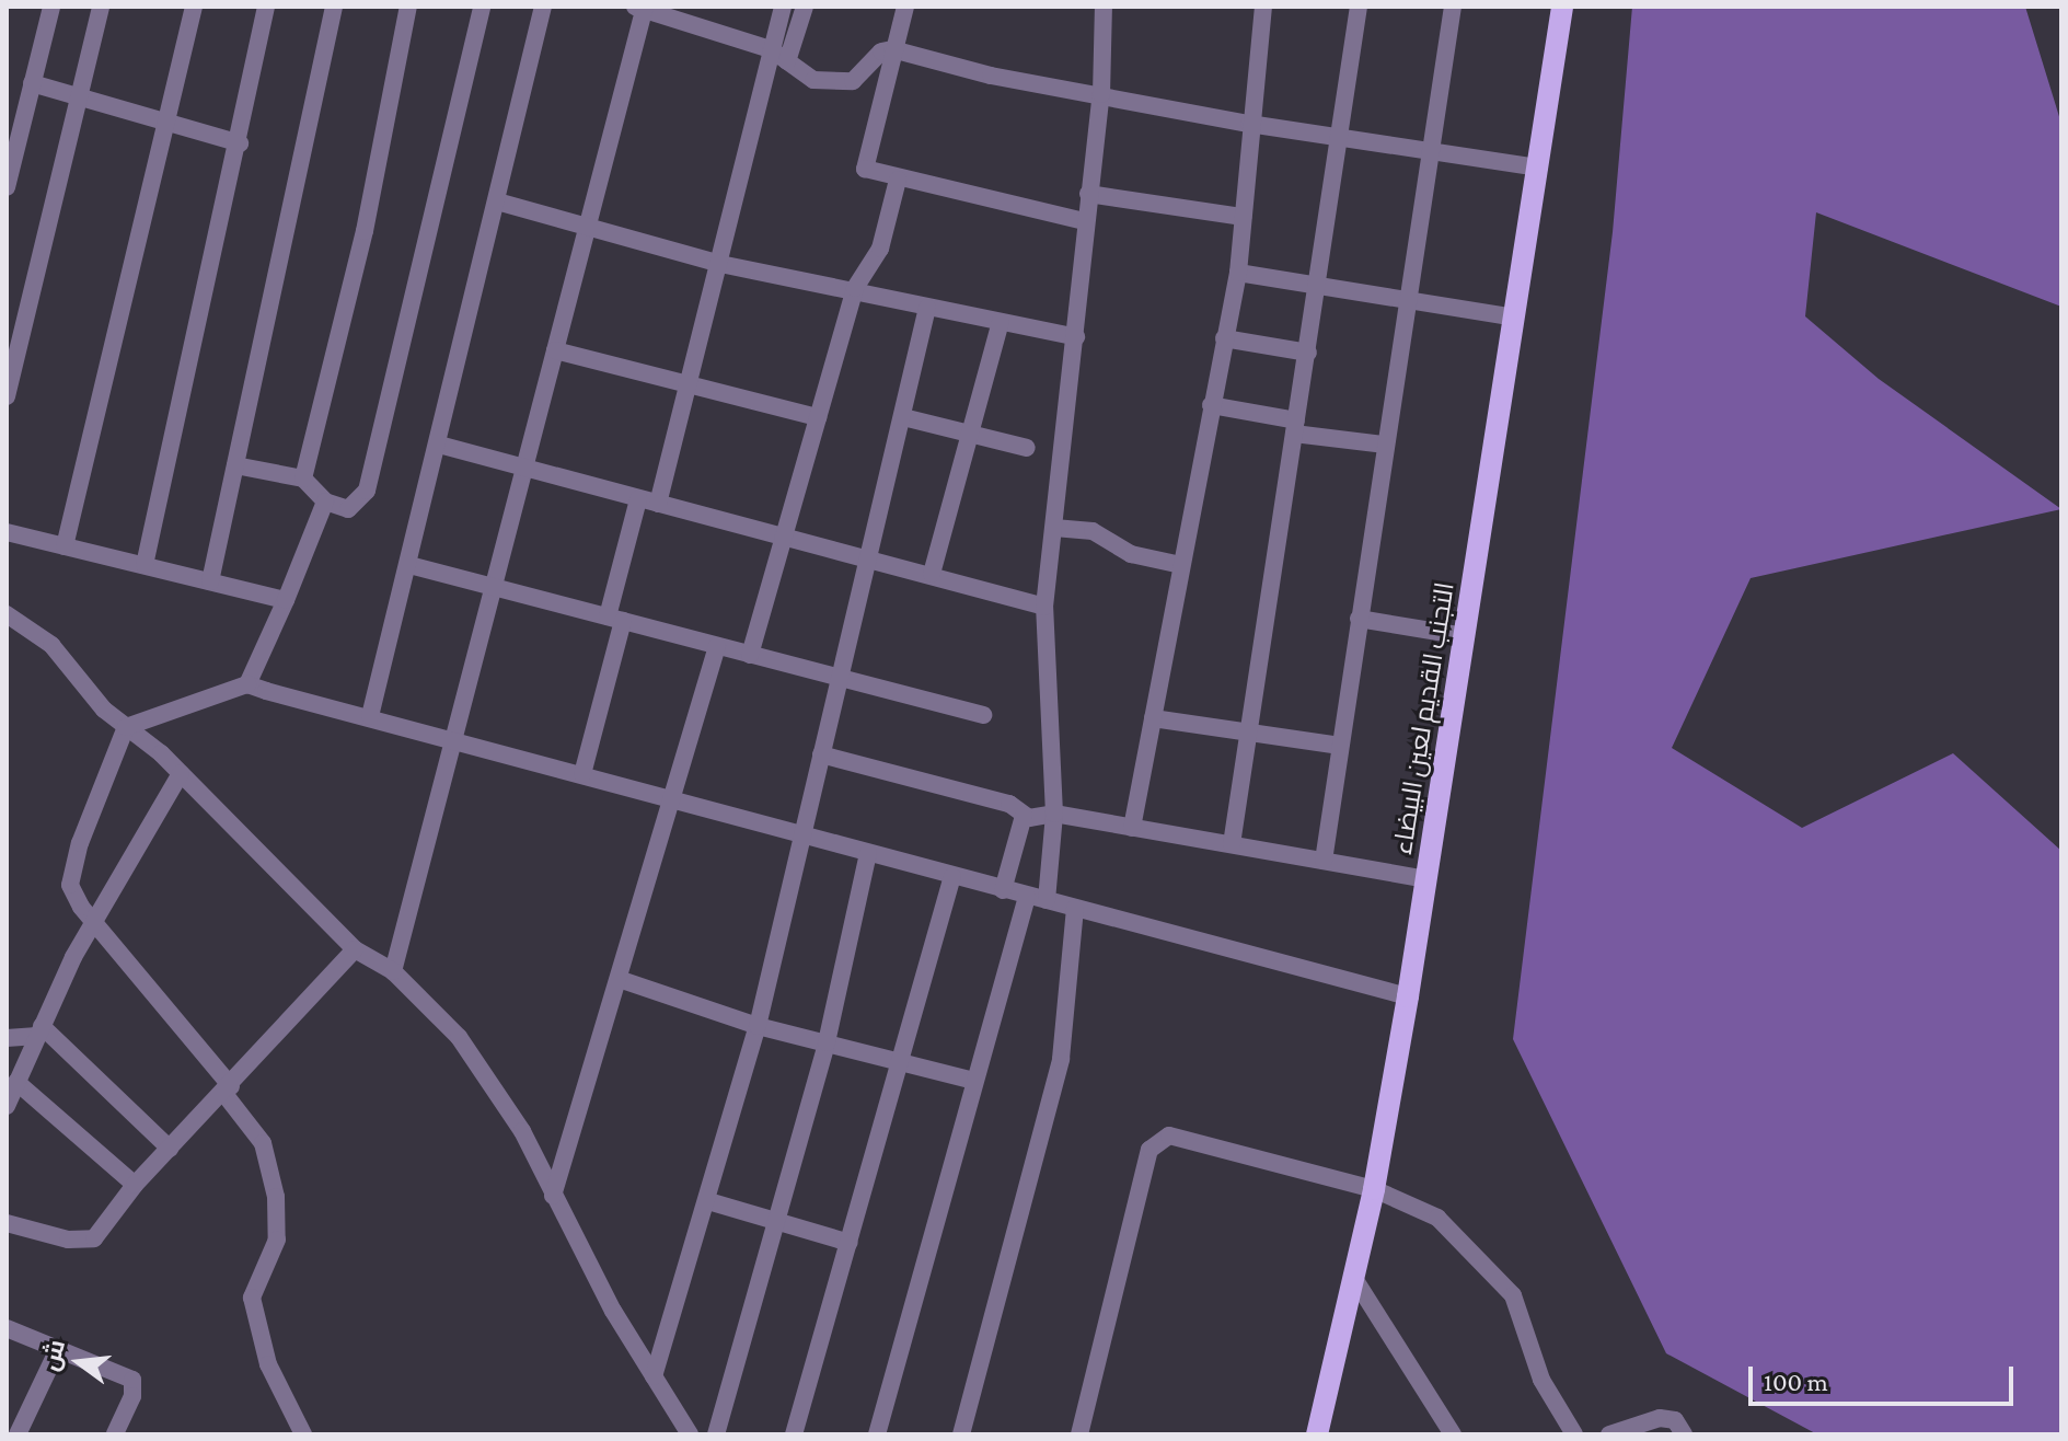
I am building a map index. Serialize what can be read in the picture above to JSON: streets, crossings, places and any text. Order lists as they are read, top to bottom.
{
  "streets": {
    "main road": ["التجنب القديم لعين البيضاء"]
  },
  "scale_bar": "100 m",
  "north": "left"
}
